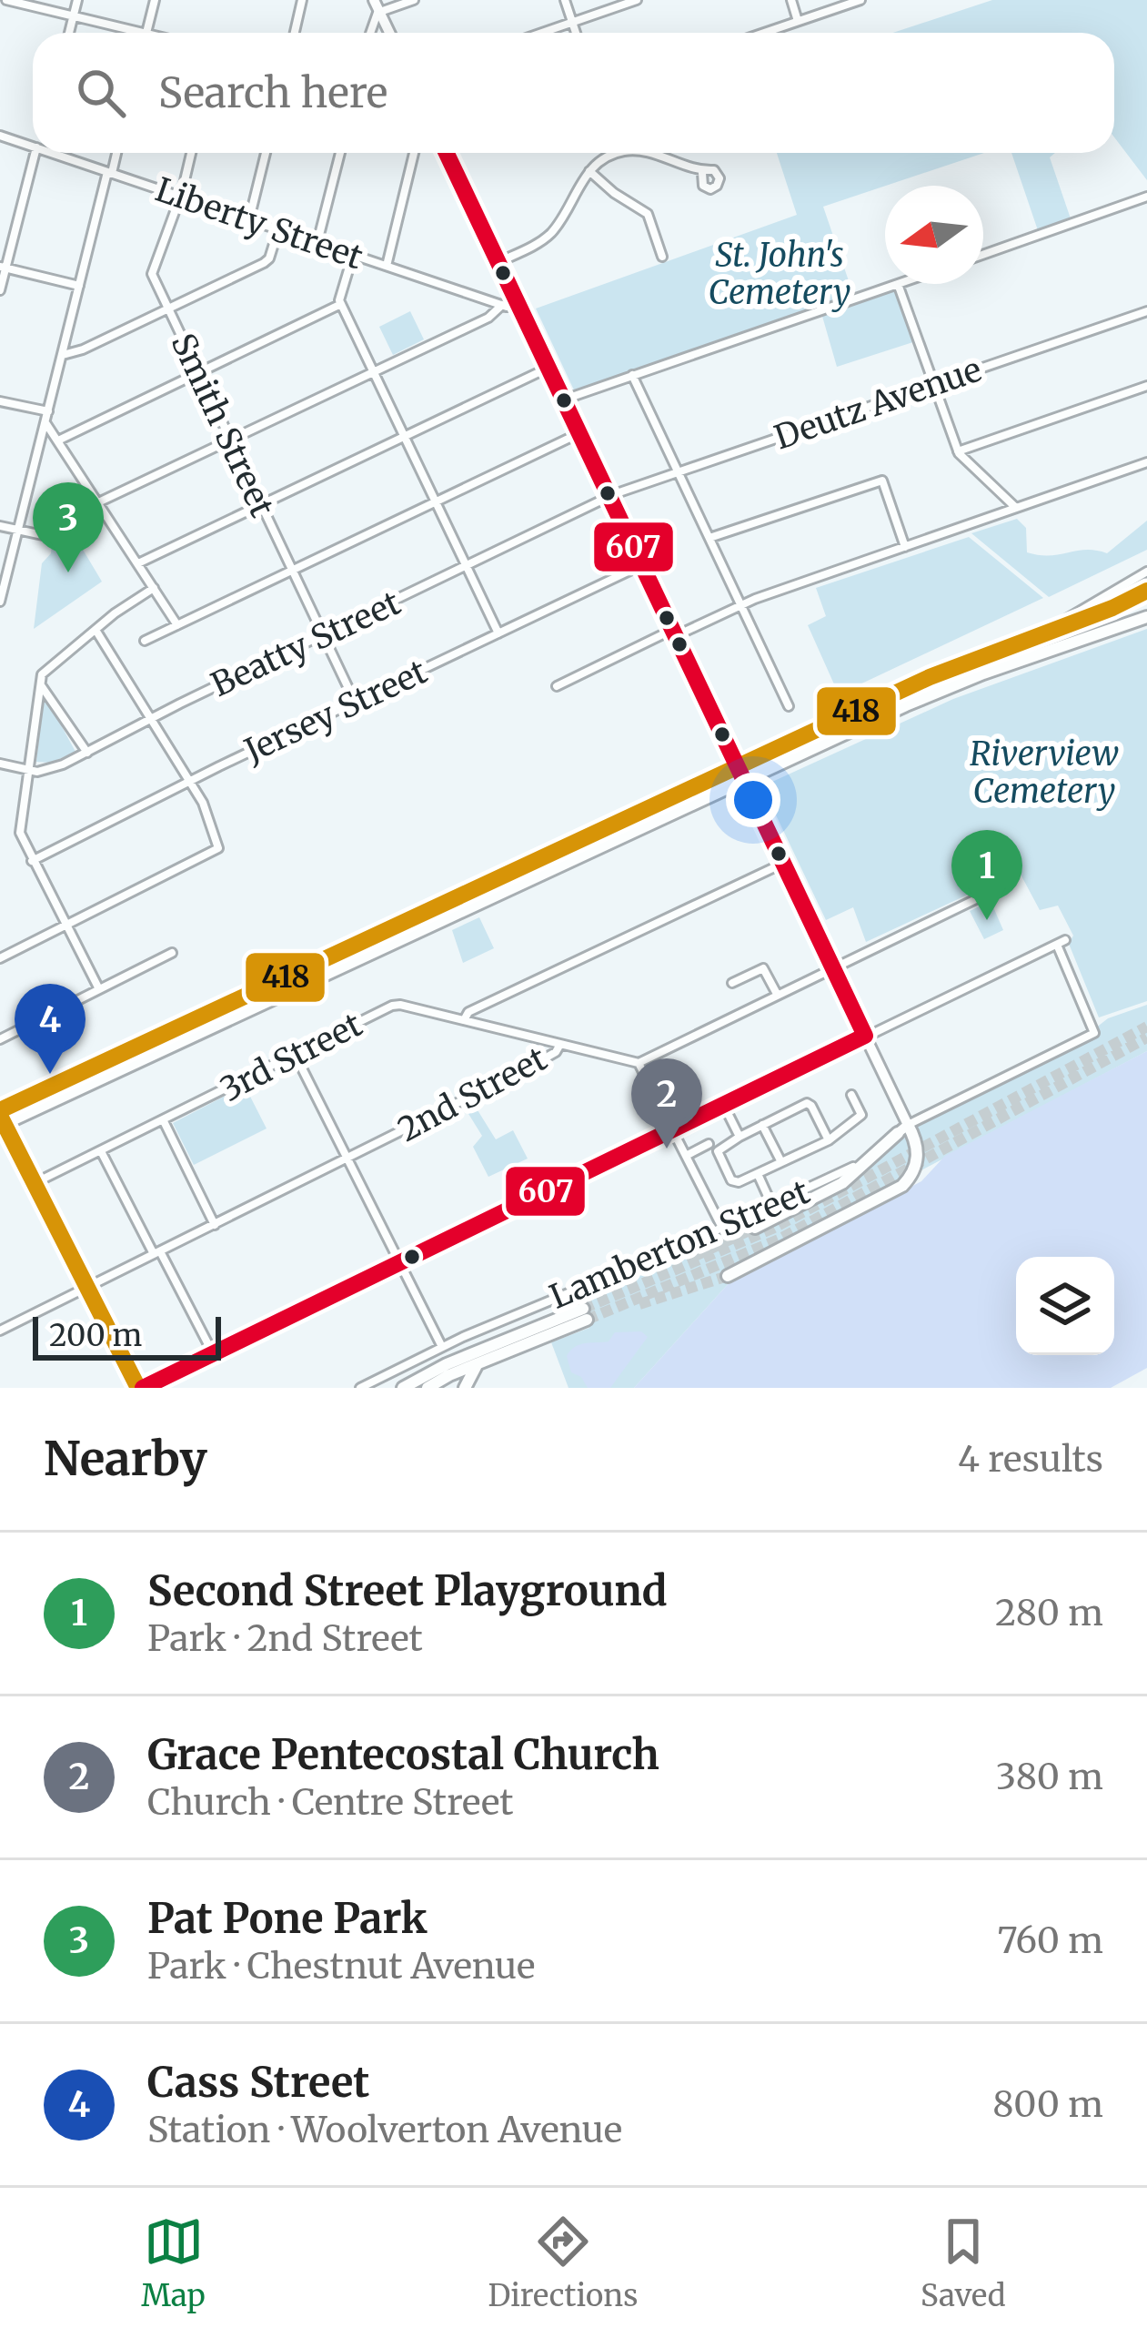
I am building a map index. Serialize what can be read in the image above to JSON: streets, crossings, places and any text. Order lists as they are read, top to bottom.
{
  "streets": {
    "street": [
      "Liberty Street",
      "Deutz Avenue",
      "Smith Street",
      "Beatty Street",
      "Jersey Street",
      "3rd Street",
      "2nd Street",
      "Lamberton Street"
    ]
  },
  "crossings": [
    ["Liberty Street", "Smith Street"],
    ["Deutz Avenue", "Beatty Street"],
    ["Smith Street", "Beatty Street"],
    ["Smith Street", "Jersey Street"],
    ["3rd Street", "2nd Street"]
  ],
  "parks": ["St. John's Cemetery", "Riverview Cemetery"],
  "lines": ["transit line 607", "transit line 418"],
  "scale_bar": "200 m",
  "north": "left",
  "page": {
    "search": "Search here",
    "pins": [
      "3",
      "1",
      "4",
      "2"
    ],
    "scale": "200 m",
    "heading": ["Nearby", "4 results"],
    "list": [
      {
        "mark": "1",
        "name": "Second Street Playground",
        "note": "Park · 2nd Street",
        "value": "280 m"
      },
      {
        "mark": "2",
        "name": "Grace Pentecostal Church",
        "note": "Church · Centre Street",
        "value": "380 m"
      },
      {
        "mark": "3",
        "name": "Pat Pone Park",
        "note": "Park · Chestnut Avenue",
        "value": "760 m"
      },
      {
        "mark": "4",
        "name": "Cass Street",
        "note": "Station · Woolverton Avenue",
        "value": "800 m"
      }
    ],
    "nav": ["Map", "Directions", "Saved"]
  }
}
